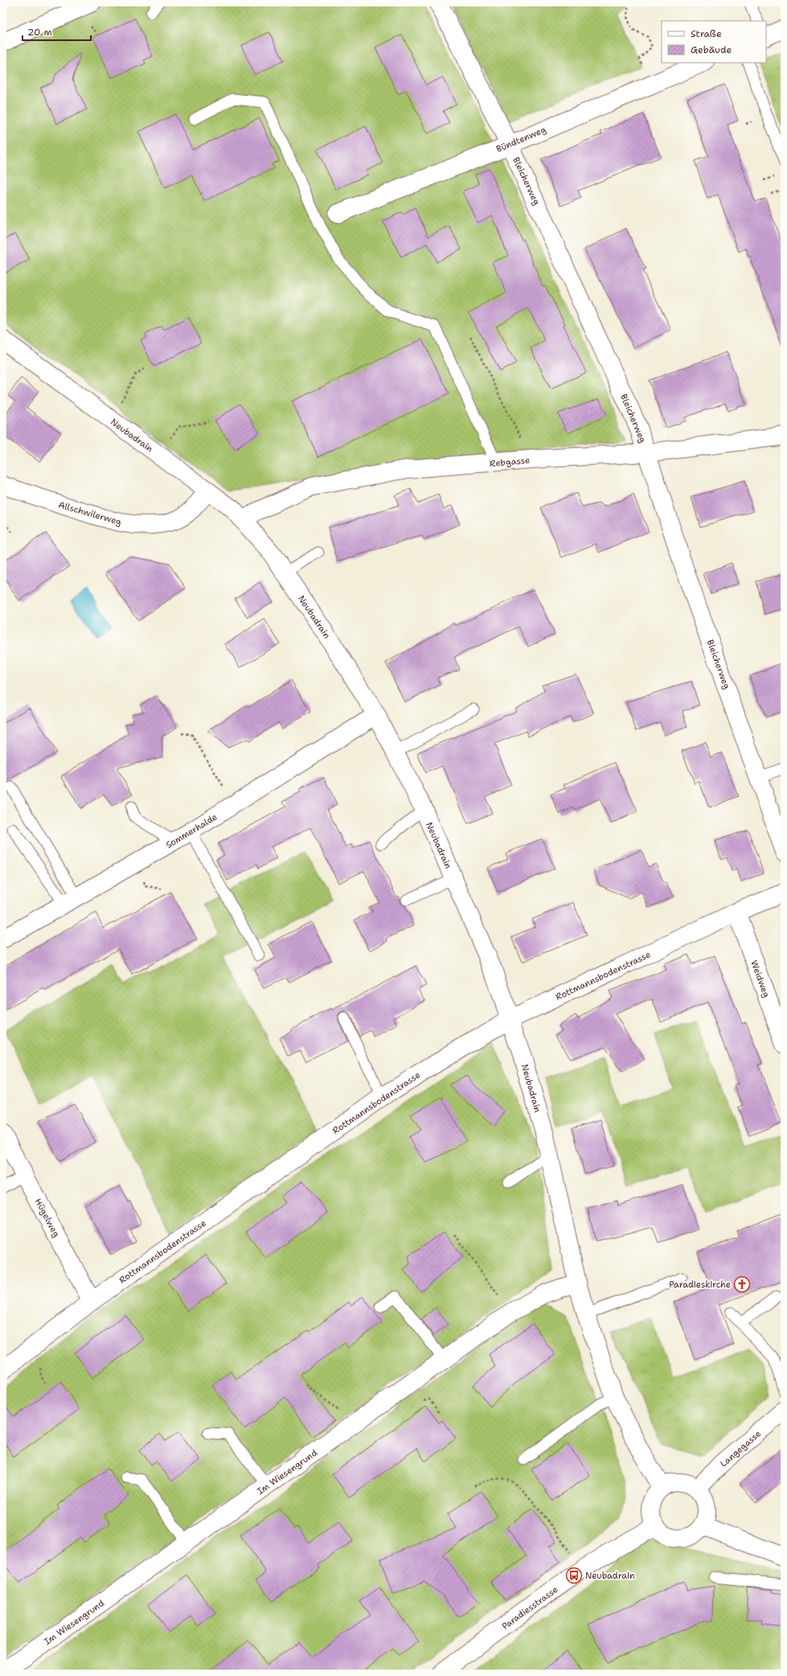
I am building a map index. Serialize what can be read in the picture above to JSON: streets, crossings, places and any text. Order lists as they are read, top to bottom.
{
  "streets": {
    "street": [
      "Bündtenweg",
      "Bleicherweg",
      "Neubadrain",
      "Rebgasse",
      "Allschwilerweg",
      "Sommerhalde",
      "Rottmannsbodenstrasse",
      "Weidweg",
      "Hügelweg",
      "Langegasse",
      "Im Wiesengrund",
      "Paradiesstrasse"
    ]
  },
  "crossings": [
    ["Bündtenweg", "Bleicherweg"],
    ["Bleicherweg", "Rebgasse"],
    ["Neubadrain", "Rebgasse"],
    ["Neubadrain", "Allschwilerweg"],
    ["Neubadrain", "Sommerhalde"],
    ["Neubadrain", "Rottmannsbodenstrasse"],
    ["Neubadrain", "Langegasse"],
    ["Neubadrain", "Im Wiesengrund"],
    ["Neubadrain", "Paradiesstrasse"],
    ["Rottmannsbodenstrasse", "Weidweg"],
    ["Rottmannsbodenstrasse", "Hügelweg"],
    ["Langegasse", "Paradiesstrasse"]
  ],
  "places": {
    "church": ["Paradieskirche"],
    "bus stop": ["Neubadrain"]
  },
  "legend": ["Straße", "Gebäude"],
  "scale_bar": "20 m"
}
